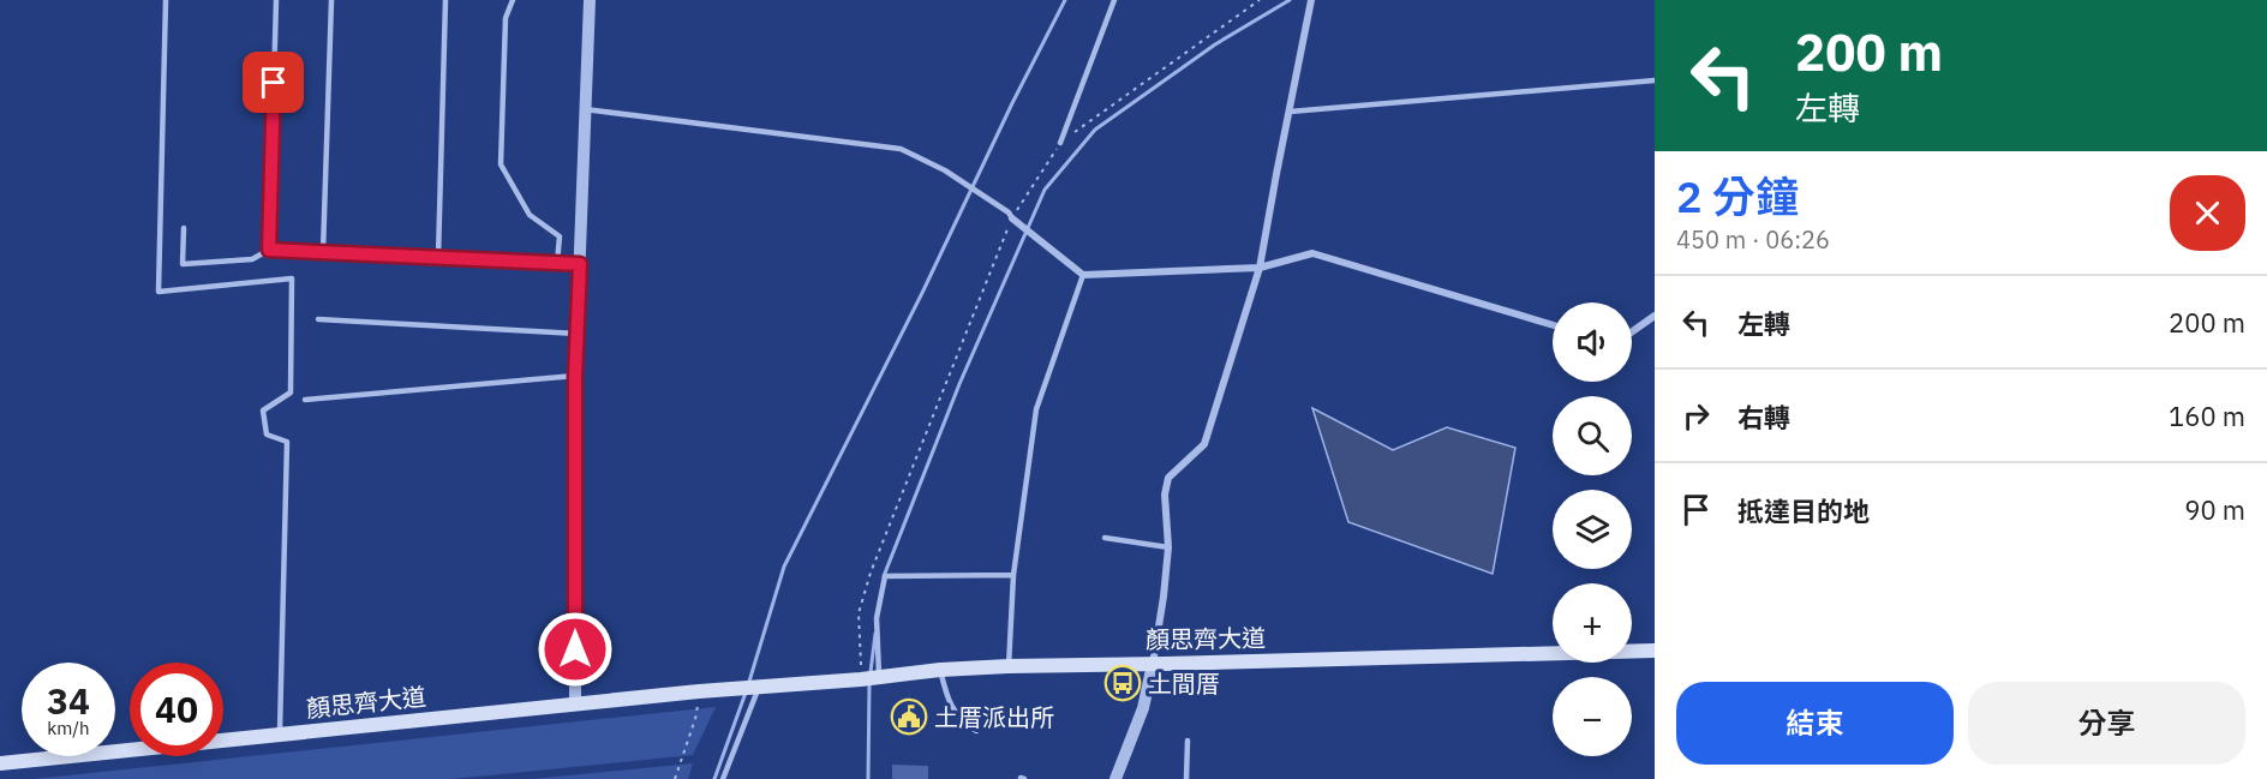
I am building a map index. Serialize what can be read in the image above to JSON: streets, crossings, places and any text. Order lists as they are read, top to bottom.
{
  "streets": {
    "main road": ["顏思齊大道"]
  },
  "places": {
    "bus stop": ["土間厝"],
    "public building": ["土厝派出所"]
  },
  "page": {
    "turn": ["200 m", "左轉"],
    "heading": ["2 分鐘", "450 m · 06:26"],
    "list": [
      {
        "name": "左轉",
        "value": "200 m"
      },
      {
        "name": "右轉",
        "value": "160 m"
      },
      {
        "name": "抵達目的地",
        "value": "90 m"
      }
    ],
    "map_buttons": ["+", "−"],
    "speed": "34 km/h",
    "limit": "40",
    "buttons": ["結束", "分享"]
  }
}
